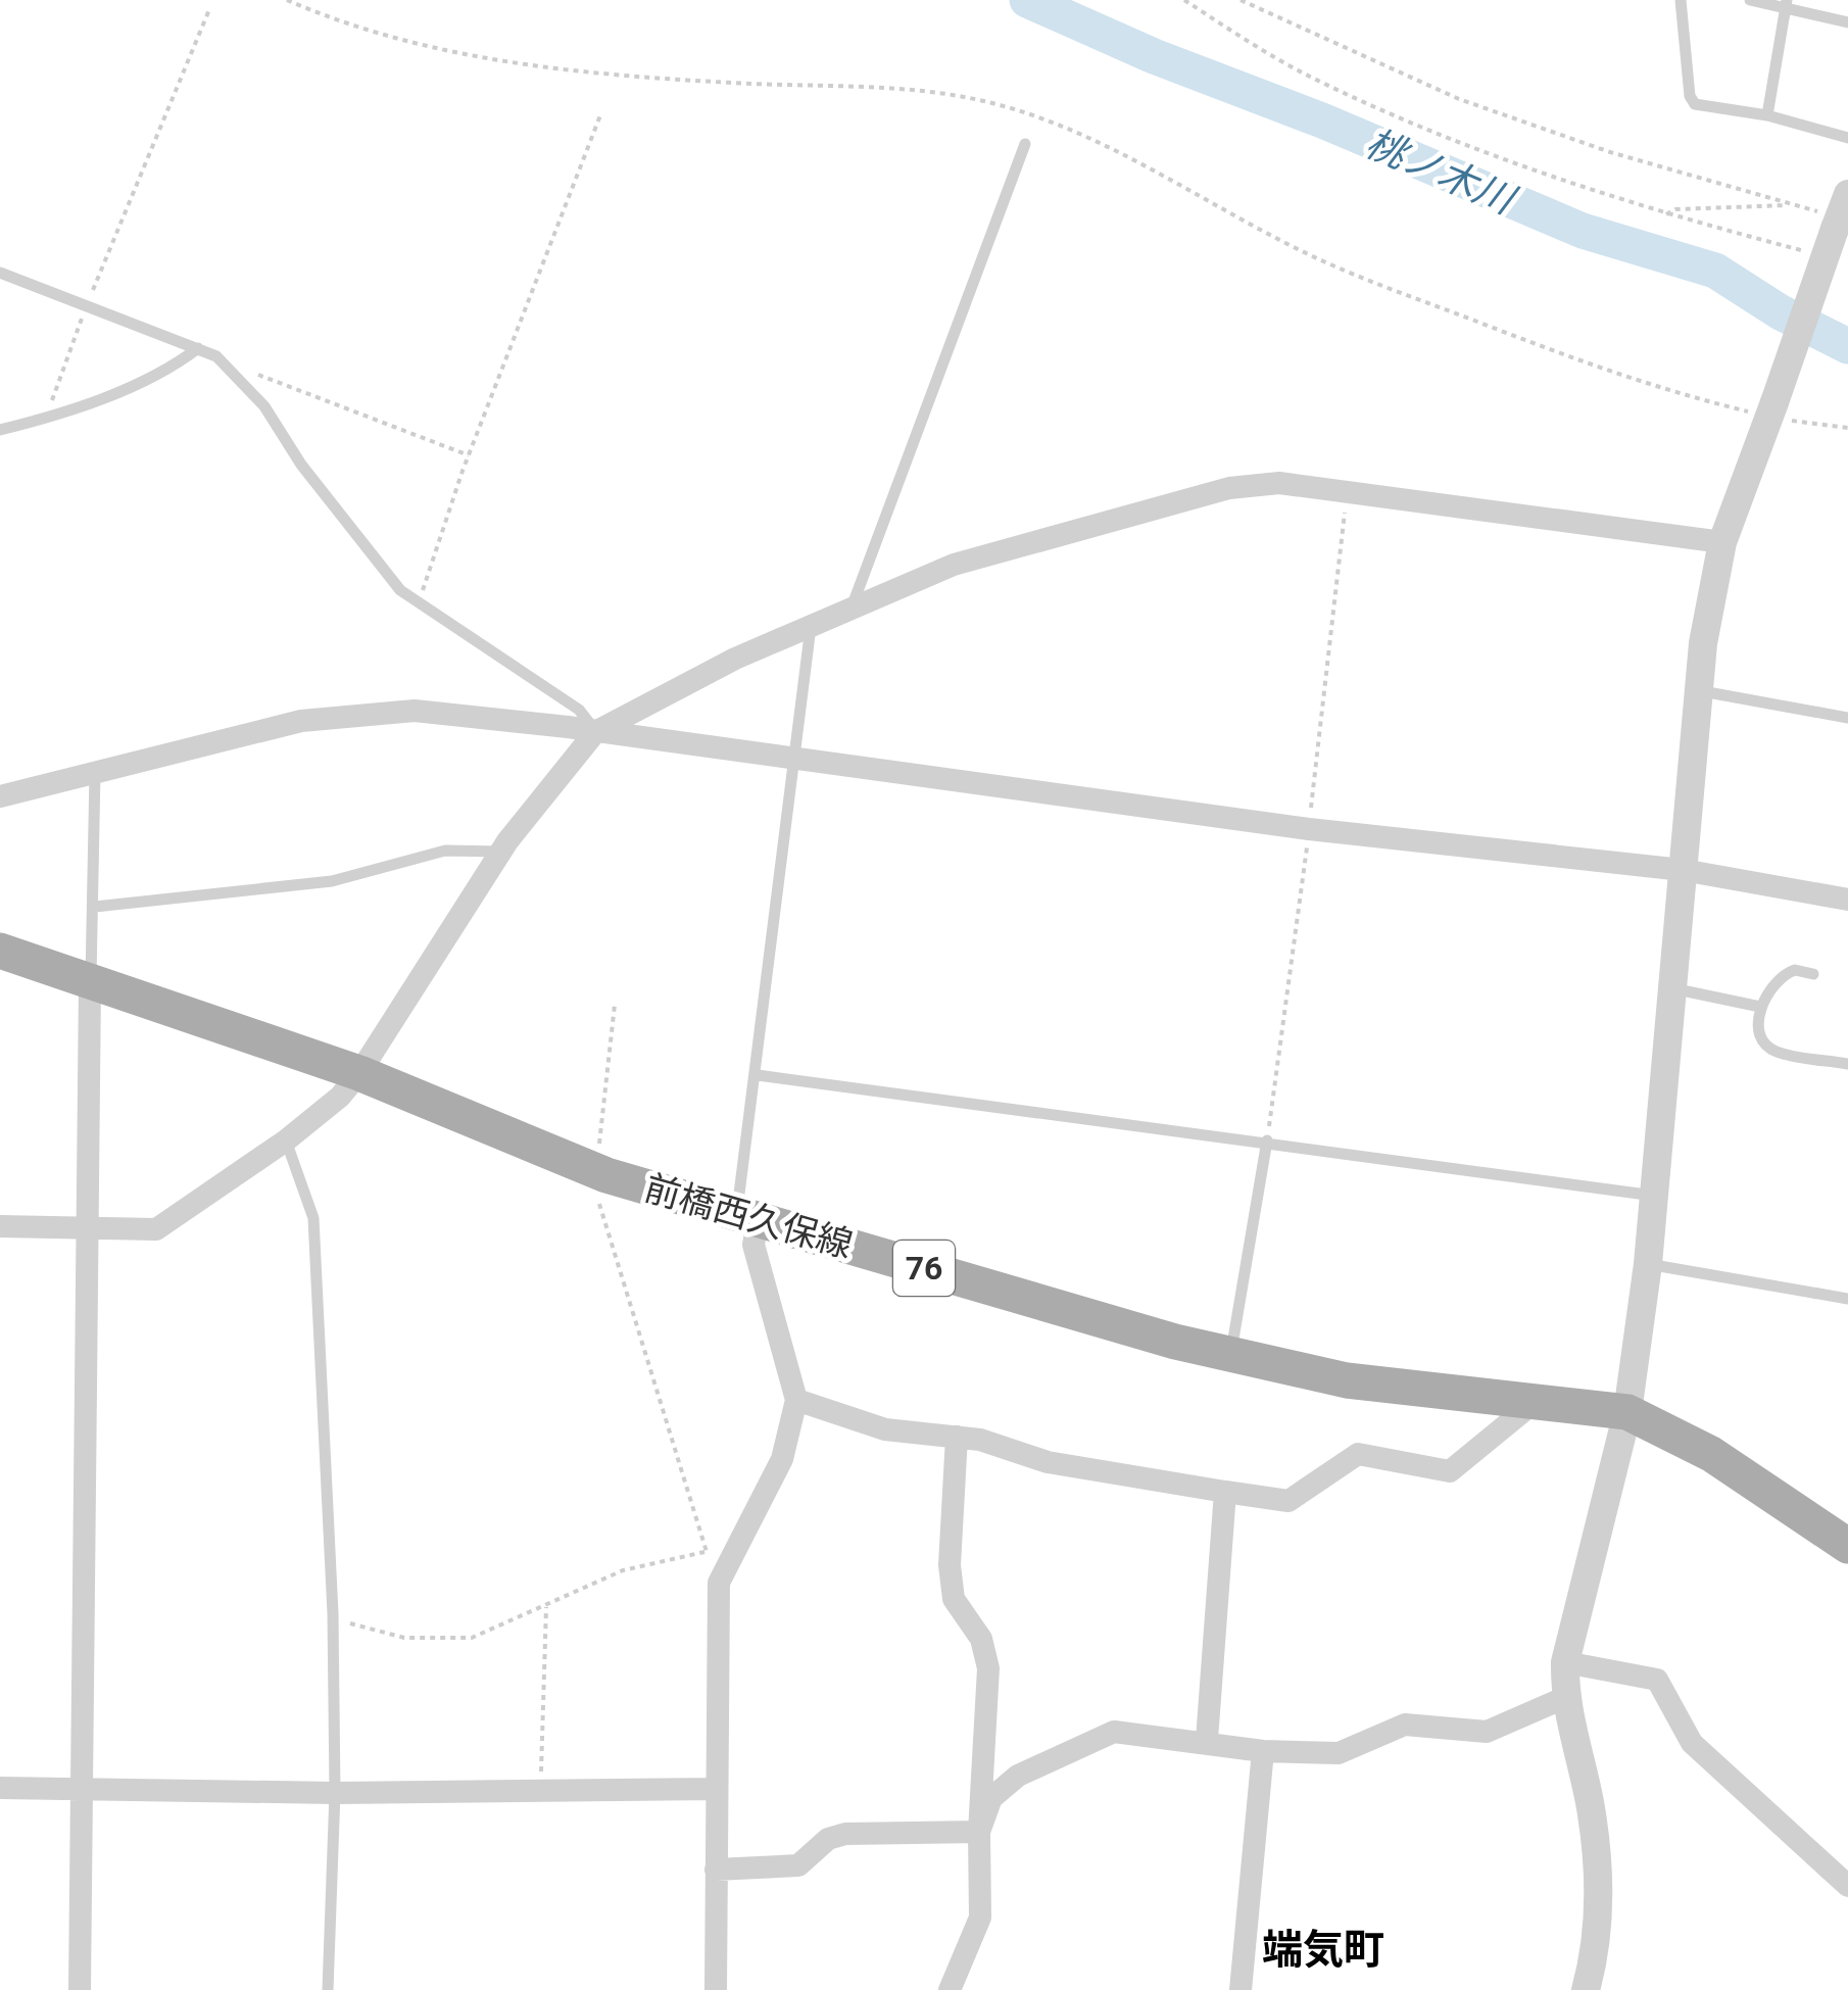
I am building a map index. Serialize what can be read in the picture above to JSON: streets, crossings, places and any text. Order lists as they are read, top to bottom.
{
  "streets": {
    "main road": ["前橋西久保線", "76"]
  },
  "districts": ["端気町"],
  "water": ["桃ノ木川"]
}
